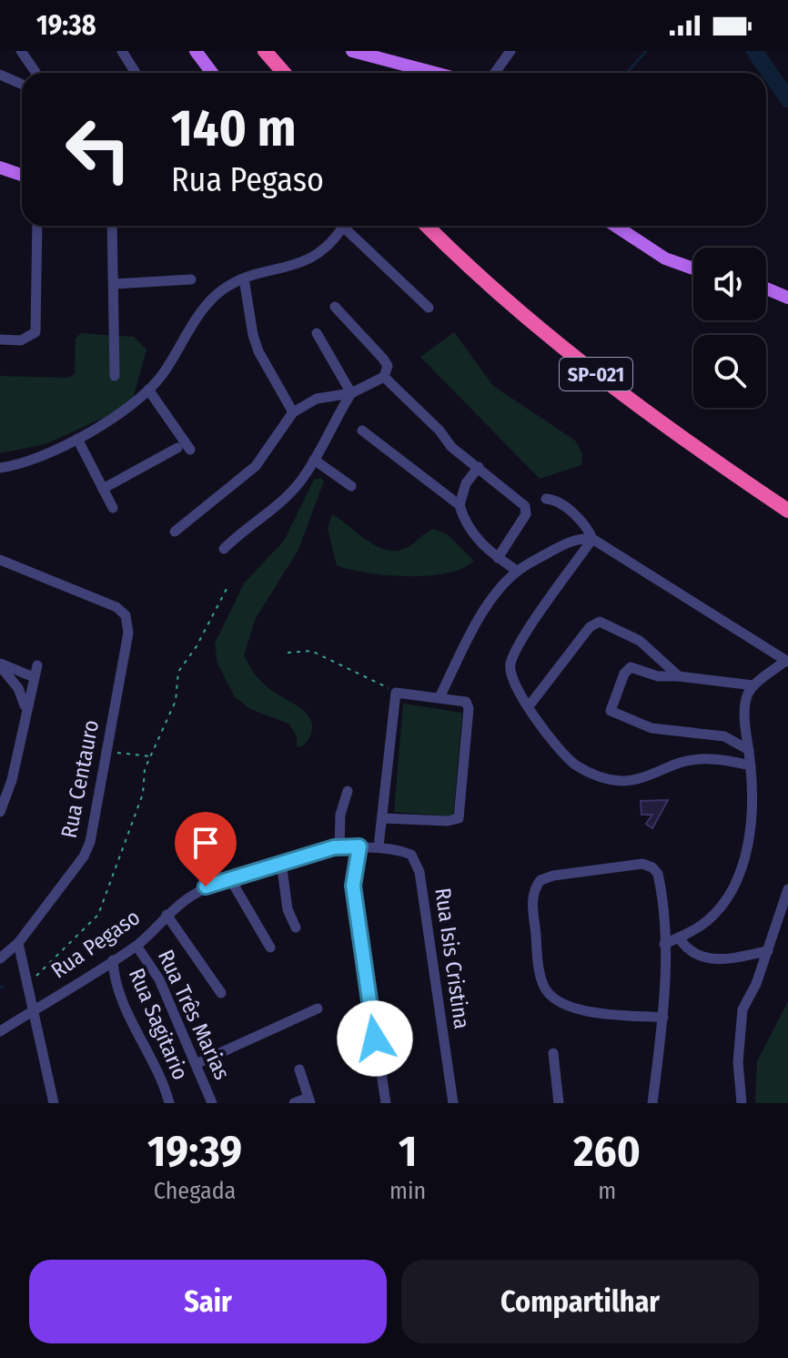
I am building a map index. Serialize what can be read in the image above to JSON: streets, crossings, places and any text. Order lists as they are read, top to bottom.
{
  "streets": {
    "highway": ["SP-021"],
    "street": [
      "Rua Centauro",
      "Rua Pegaso",
      "Rua Isis Cristina",
      "Rua Três Marias",
      "Rua Sagitario"
    ]
  },
  "crossings": [
    ["Rua Pegaso", "Rua Isis Cristina"],
    ["Rua Pegaso", "Rua Três Marias"],
    ["Rua Pegaso", "Rua Sagitario"]
  ],
  "page": {
    "status": "19:38",
    "turn": ["140 m", "Rua Pegaso"],
    "eta": [
      "19:39",
      "Chegada",
      "1",
      "min",
      "260",
      "m"
    ],
    "buttons": ["Sair", "Compartilhar"]
  }
}
